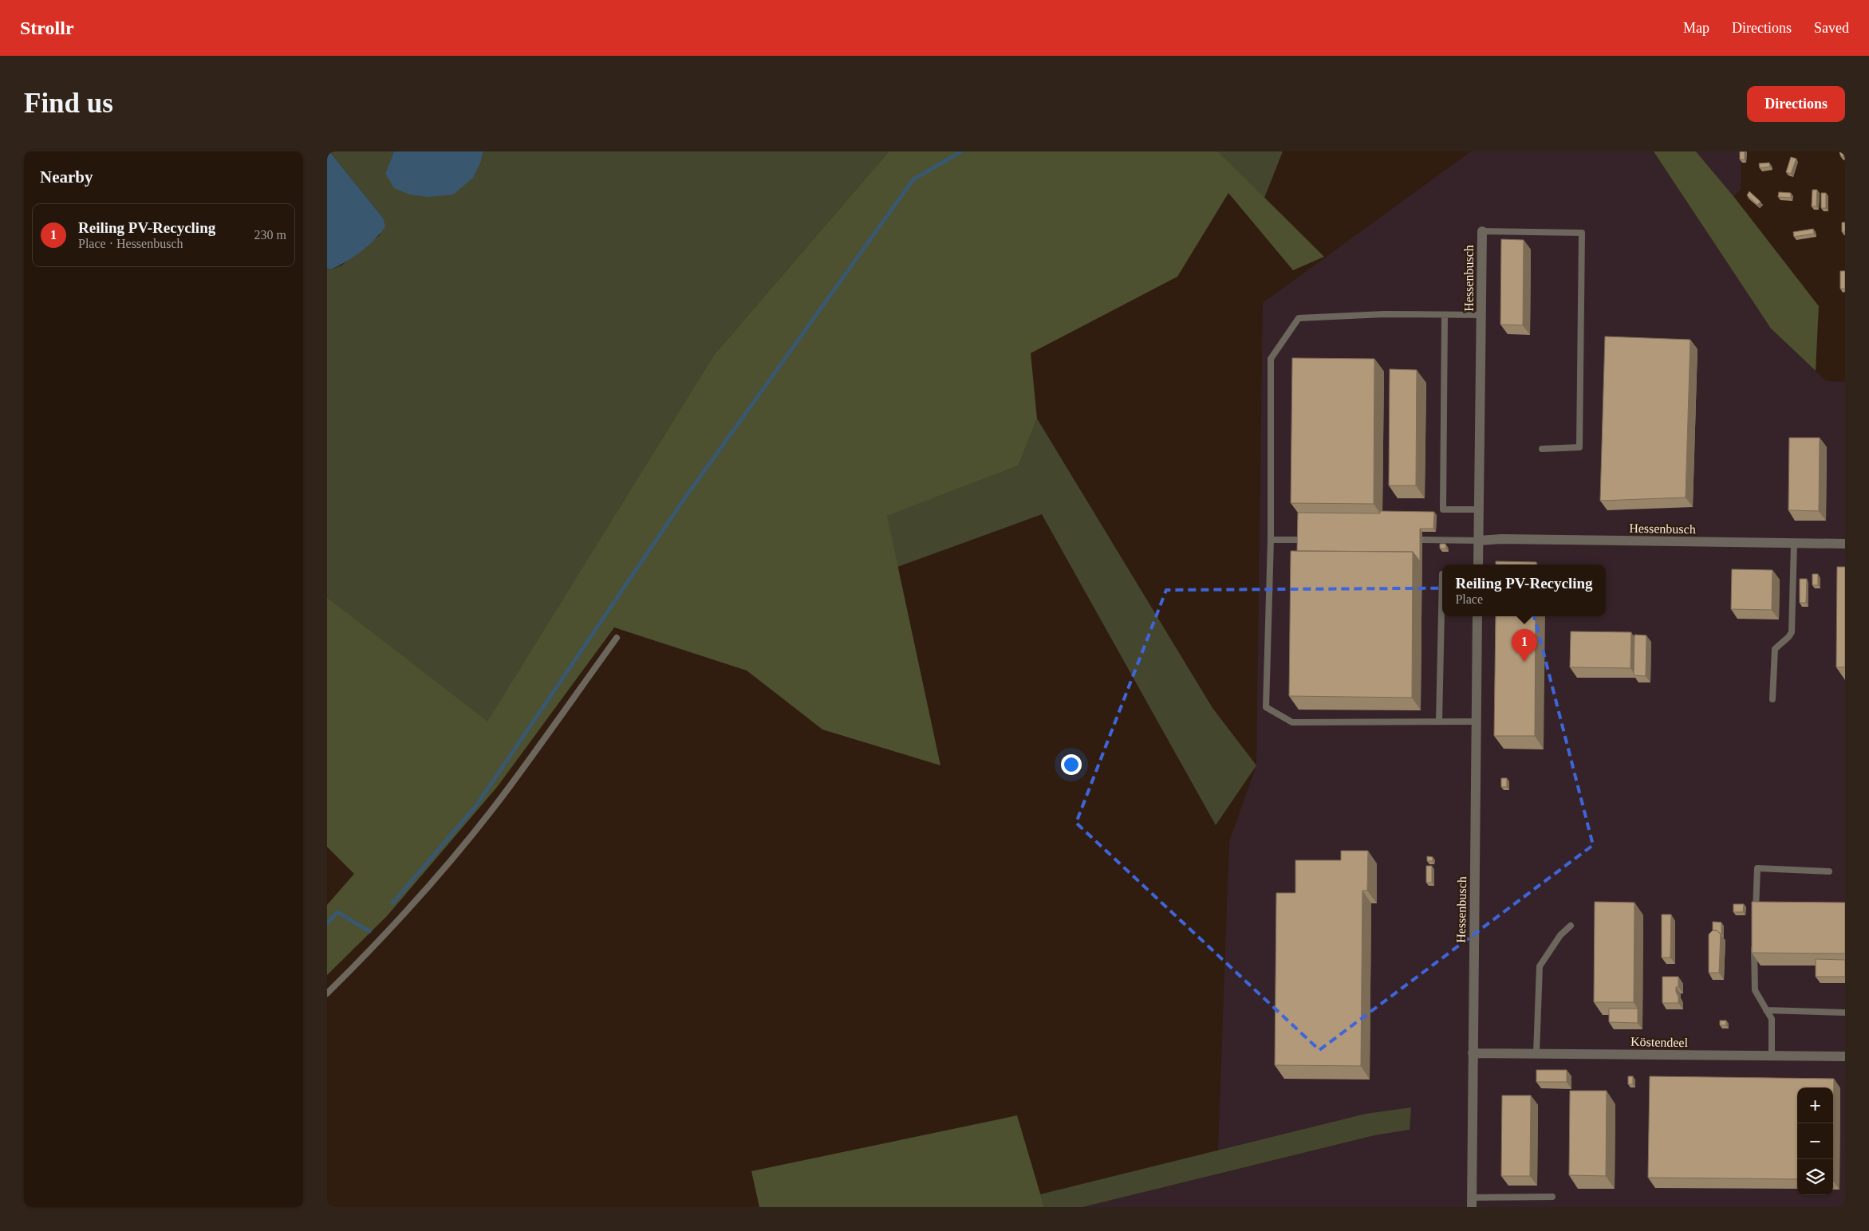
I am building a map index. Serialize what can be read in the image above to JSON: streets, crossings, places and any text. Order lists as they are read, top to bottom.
{
  "streets": {
    "street": ["Hessenbusch", "Köstendeel"]
  },
  "crossings": [
    ["Hessenbusch", "Köstendeel"]
  ],
  "page": {
    "header": "Strollr",
    "nav": ["Map", "Directions", "Saved"],
    "buttons": "Directions",
    "title": "Find us",
    "heading": "Nearby",
    "list": [
      {
        "mark": "1",
        "name": "Reiling PV-Recycling",
        "note": "Place · Hessenbusch",
        "value": "230 m"
      }
    ],
    "popup": ["Reiling PV-Recycling", "Place"],
    "pins": "1",
    "map_buttons": ["+", "−"]
  }
}
